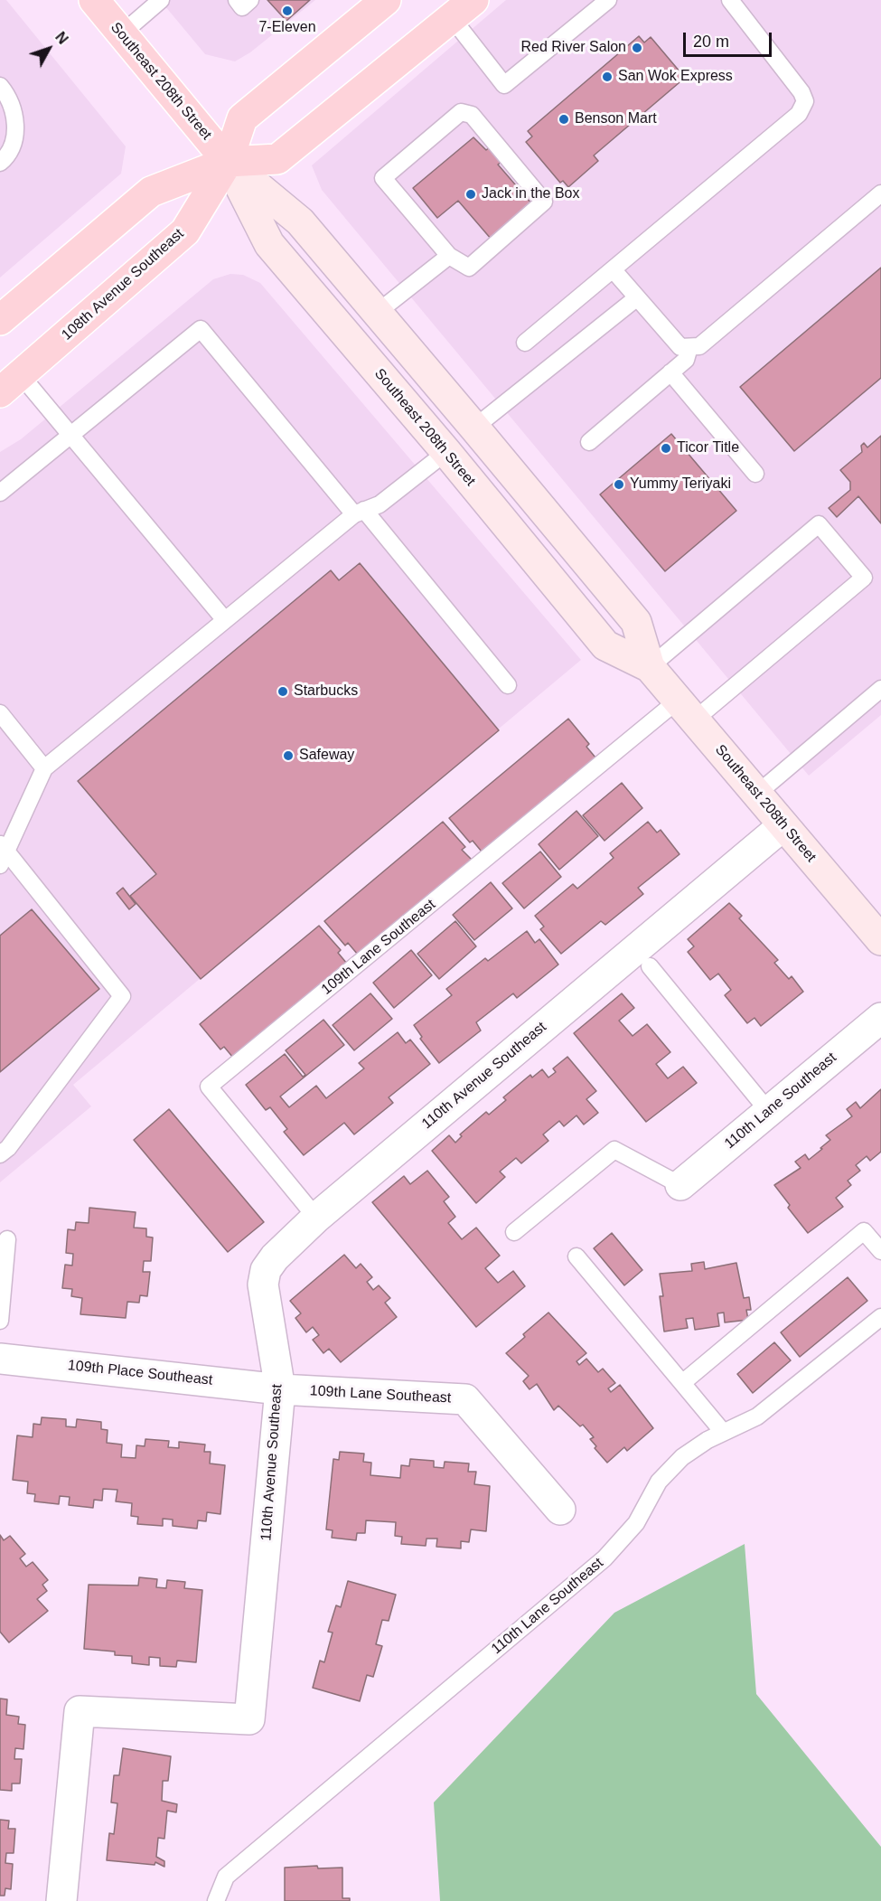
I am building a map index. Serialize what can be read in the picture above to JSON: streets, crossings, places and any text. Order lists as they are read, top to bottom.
{
  "streets": {
    "main road": ["Southeast 208th Street", "108th Avenue Southeast"],
    "street": [
      "109th Lane Southeast",
      "110th Avenue Southeast",
      "110th Lane Southeast",
      "109th Place Southeast"
    ]
  },
  "crossings": [
    ["Southeast 208th Street", "108th Avenue Southeast"],
    ["Southeast 208th Street", "109th Lane Southeast"],
    ["Southeast 208th Street", "110th Avenue Southeast"],
    ["109th Lane Southeast", "110th Avenue Southeast"],
    ["109th Lane Southeast", "109th Place Southeast"],
    ["110th Avenue Southeast", "109th Place Southeast"]
  ],
  "places": [
    "7-Eleven",
    "Red River Salon",
    "San Wok Express",
    "Benson Mart",
    "Jack in the Box",
    "Ticor Title",
    "Yummy Teriyaki",
    "Starbucks",
    "Safeway"
  ],
  "scale_bar": "20 m",
  "north": "top right"
}
